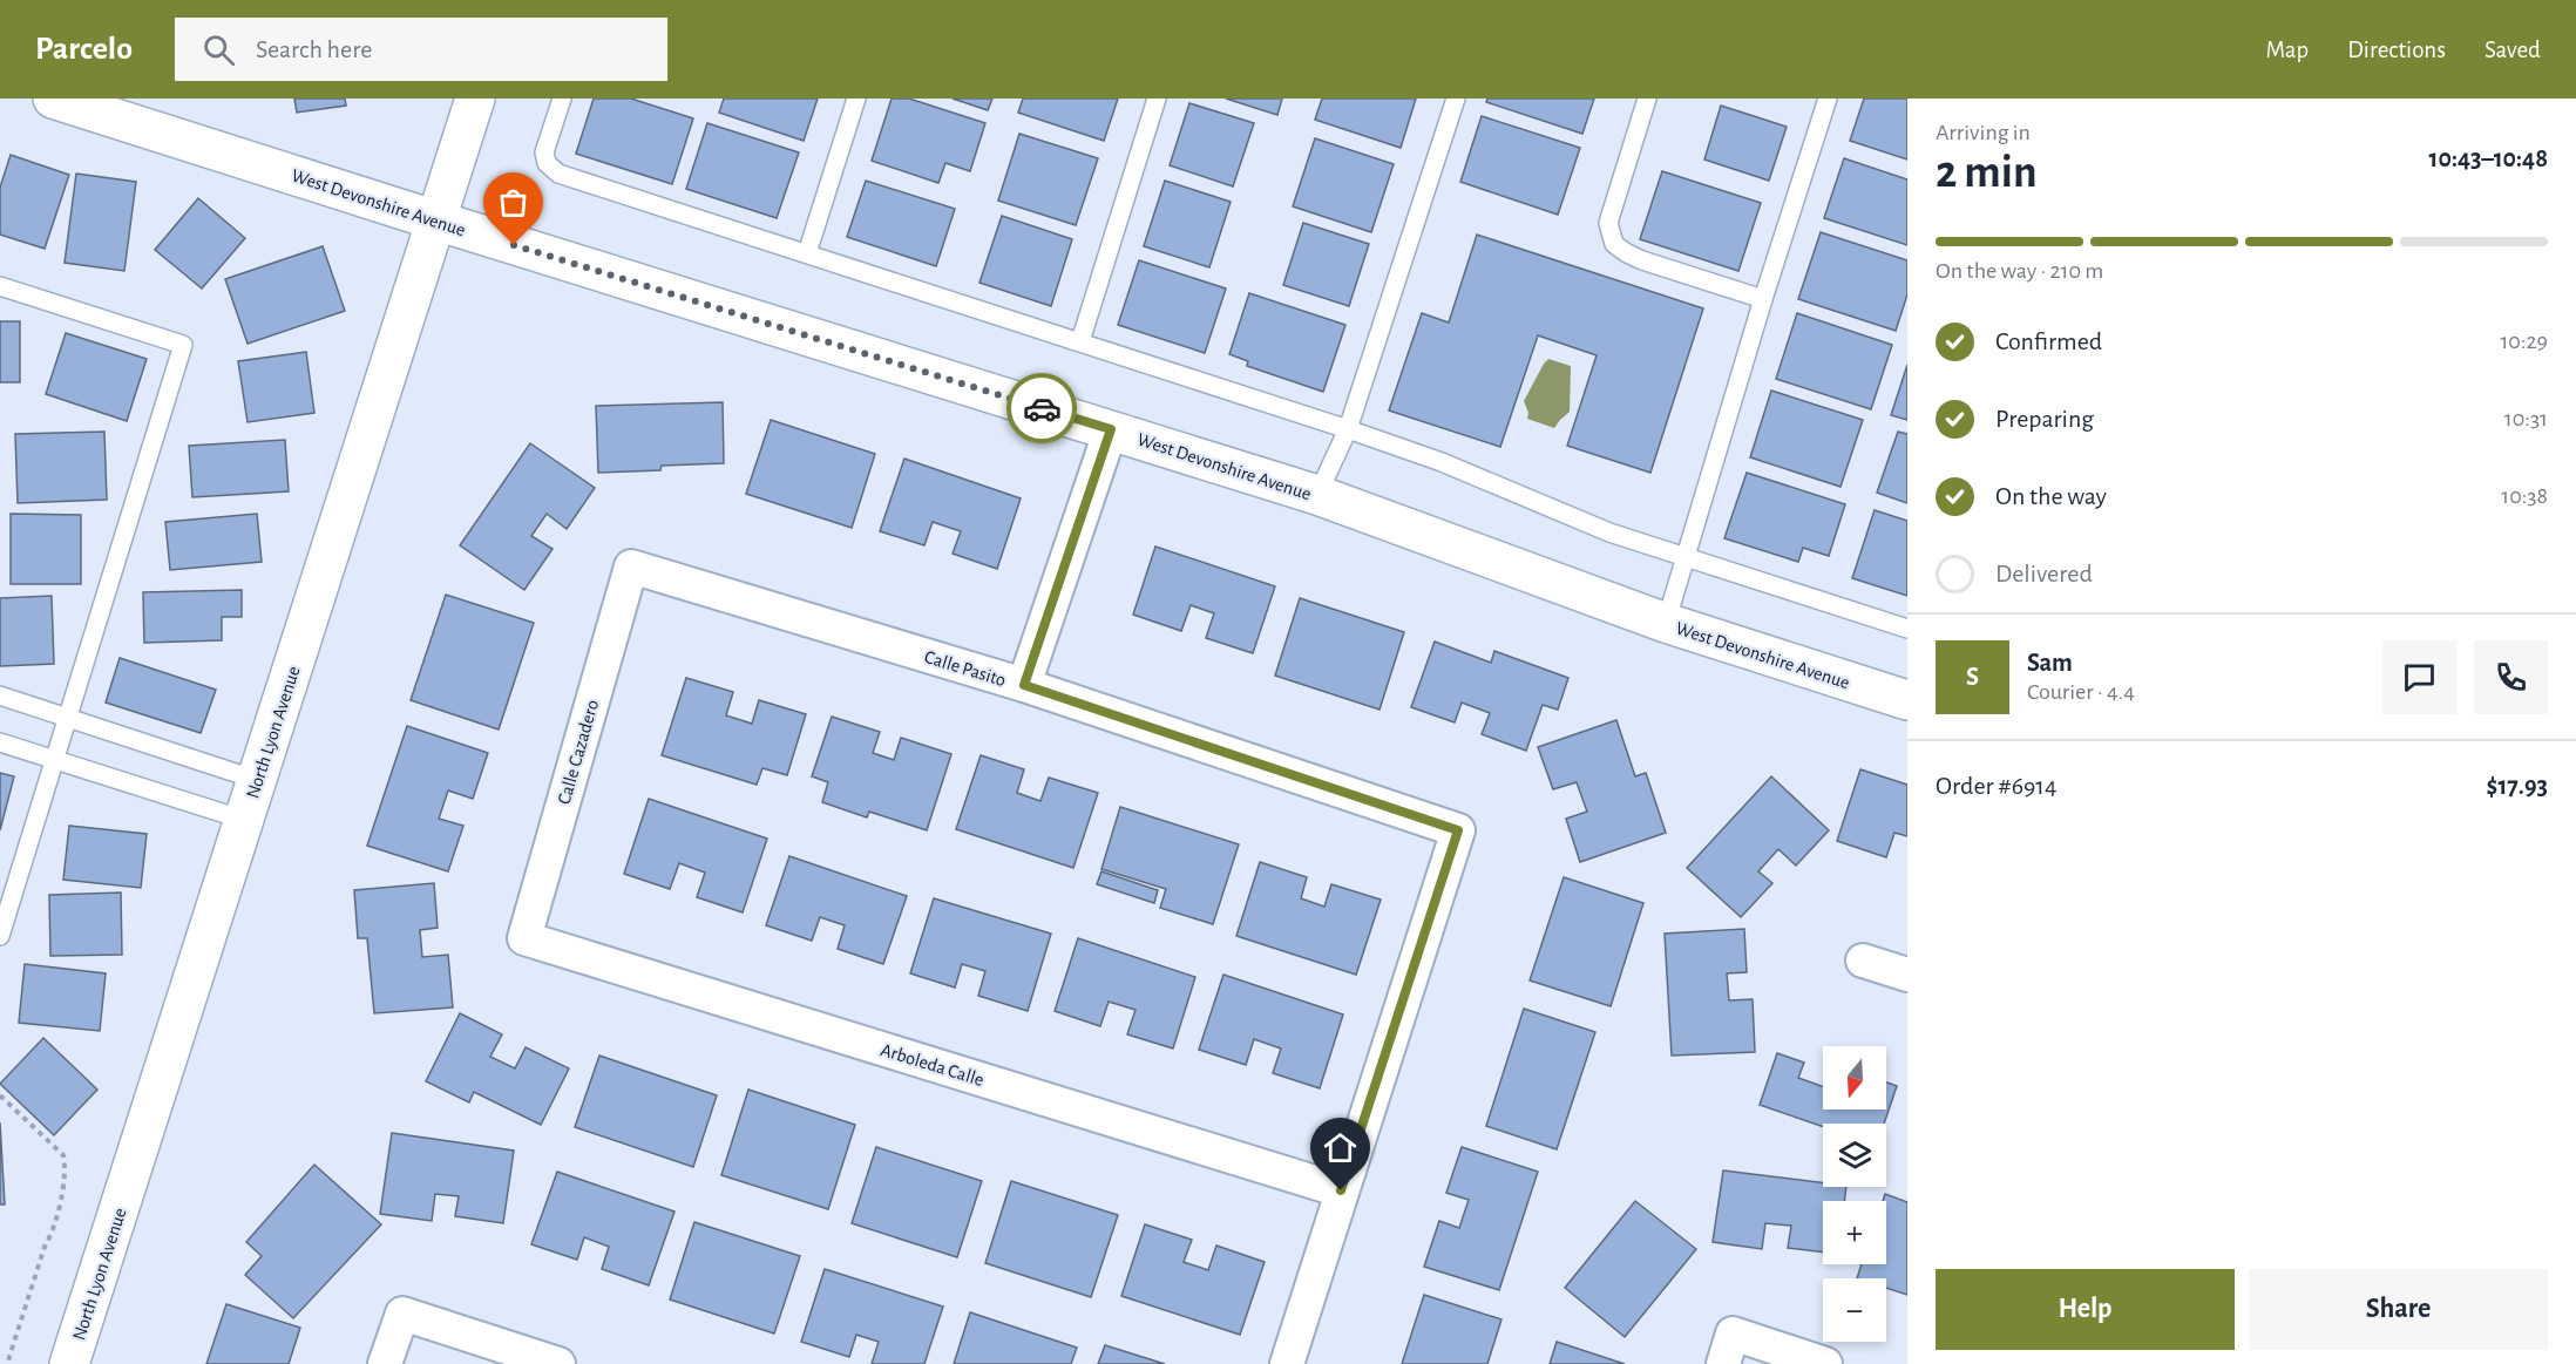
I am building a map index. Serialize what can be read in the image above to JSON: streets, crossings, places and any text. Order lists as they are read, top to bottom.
{
  "streets": {
    "street": [
      "West Devonshire Avenue",
      "Calle Pasito",
      "North Lyon Avenue",
      "Calle Cazadero",
      "Arboleda Calle"
    ]
  },
  "crossings": [
    ["West Devonshire Avenue", "North Lyon Avenue"],
    ["Calle Pasito", "Calle Cazadero"],
    ["Calle Pasito", "Arboleda Calle"],
    ["Calle Cazadero", "Arboleda Calle"]
  ],
  "north": "bottom",
  "page": {
    "header": "Parcelo",
    "search": "Search here",
    "nav": ["Map", "Directions", "Saved"],
    "heading": ["2 min", "Arriving in", "10:43–10:48"],
    "panel": [
      "Sam",
      "Courier · 4.4",
      "Order #6914",
      "$17.93"
    ],
    "bar": "On the way · 210 m",
    "list": [
      ["Confirmed", "10:29"],
      ["Preparing", "10:31"],
      ["On the way", "10:38"],
      "Delivered"
    ],
    "round": "S",
    "map_buttons": ["+", "−"],
    "buttons": ["Help", "Share"]
  }
}
